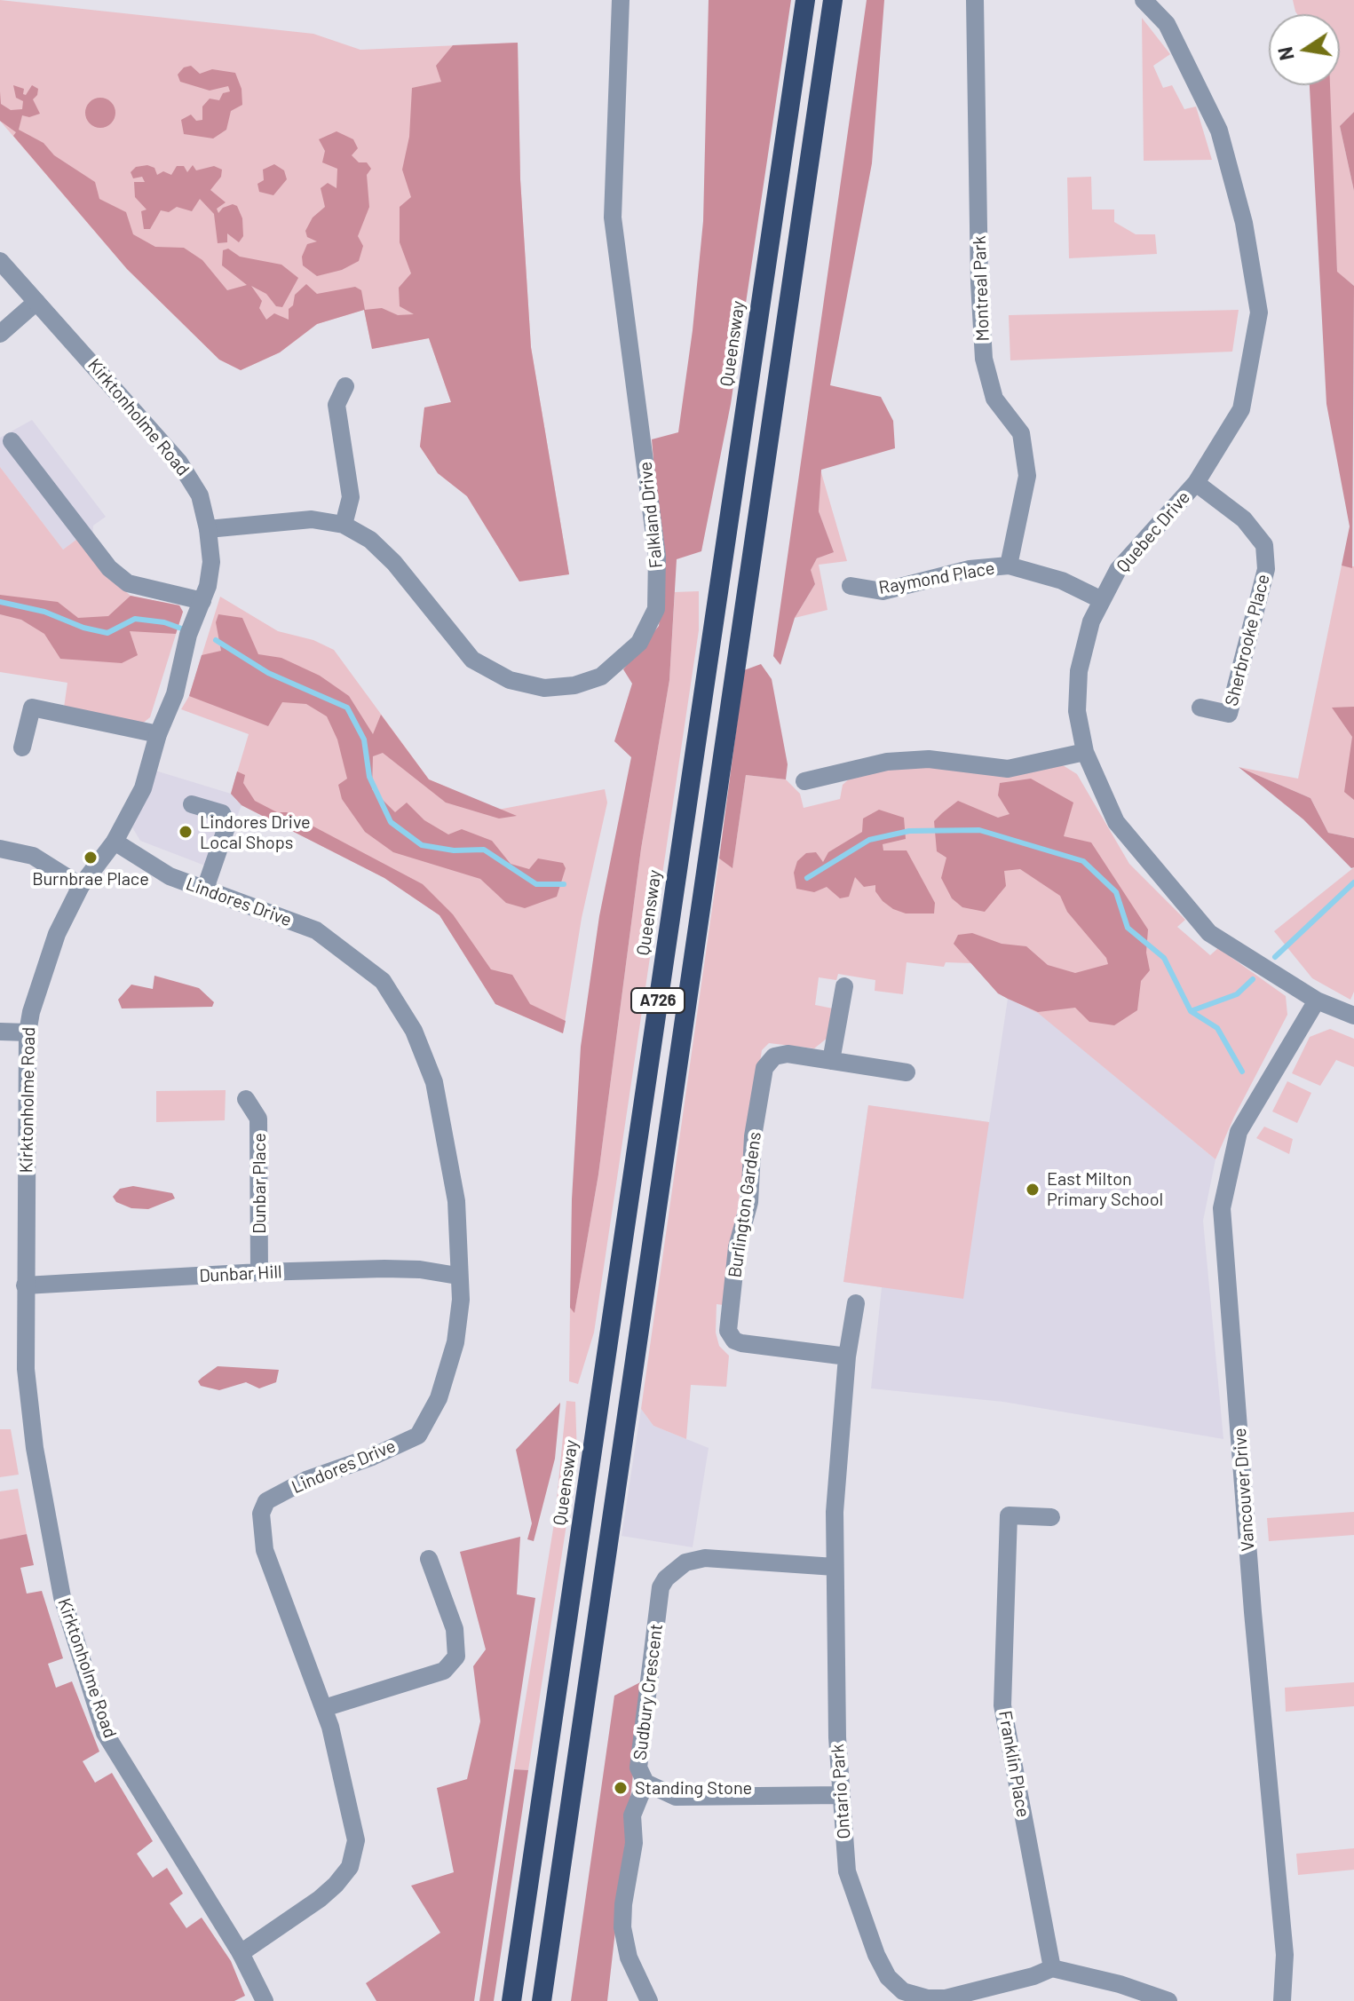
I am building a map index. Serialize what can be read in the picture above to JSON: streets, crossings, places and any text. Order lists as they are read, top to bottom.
{
  "streets": {
    "highway": ["Queensway", "A726"],
    "street": [
      "Montreal Park",
      "Kirktonholme Road",
      "Falkland Drive",
      "Quebec Drive",
      "Raymond Place",
      "Sherbrooke Place",
      "Lindores Drive",
      "Dunbar Place",
      "Burlington Gardens",
      "Dunbar Hill",
      "Vancouver Drive",
      "Sudbury Crescent",
      "Franklin Place",
      "Ontario Park"
    ]
  },
  "crossings": [
    ["Montreal Park", "Raymond Place"],
    ["Kirktonholme Road", "Falkland Drive"],
    ["Kirktonholme Road", "Lindores Drive"],
    ["Kirktonholme Road", "Dunbar Hill"],
    ["Quebec Drive", "Raymond Place"],
    ["Quebec Drive", "Sherbrooke Place"],
    ["Quebec Drive", "Vancouver Drive"],
    ["Lindores Drive", "Dunbar Hill"],
    ["Dunbar Place", "Dunbar Hill"],
    ["Burlington Gardens", "Ontario Park"],
    ["Sudbury Crescent", "Ontario Park"],
    ["Franklin Place", "Ontario Park"]
  ],
  "places": [
    "Lindores Drive Local Shops",
    "Burnbrae Place",
    "East Milton Primary School",
    "Standing Stone"
  ],
  "north": "left"
}
